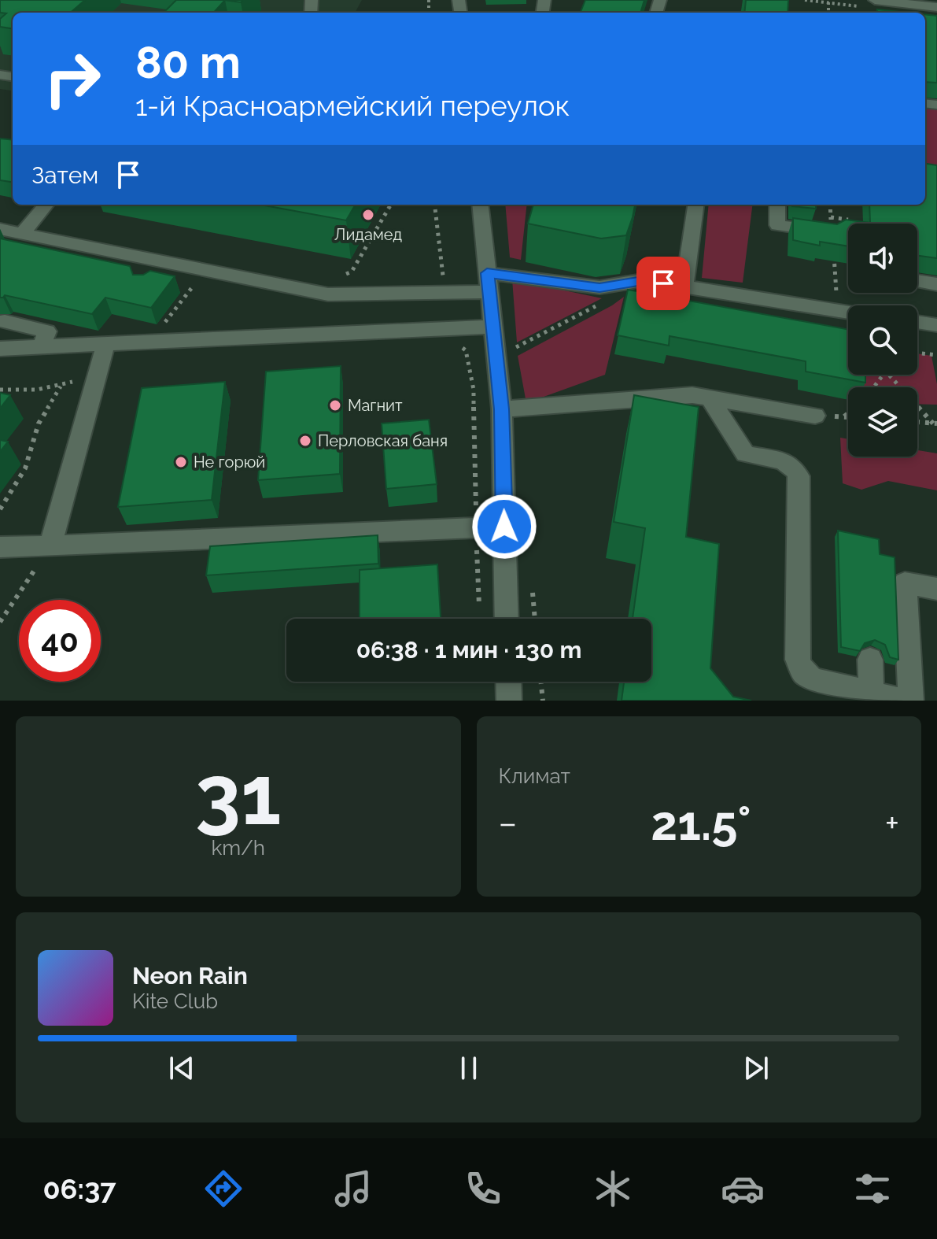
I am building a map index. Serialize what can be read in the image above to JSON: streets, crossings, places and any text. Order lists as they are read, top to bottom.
{
  "places": [
    "Лидамед",
    "Магнит",
    "Перловская баня",
    "Не горюй"
  ],
  "page": {
    "turn": ["80 m", "1-й Красноармейский переулок"],
    "then": "Затем",
    "limit": "40",
    "trip": "06:38 · 1 мин · 130 m",
    "tile": [
      ["31", "km/h"],
      "Климат"
    ],
    "heat": ["−", "21.5°", "+"],
    "song": ["Neon Rain", "Kite Club"],
    "tabs": "06:37"
  }
}
